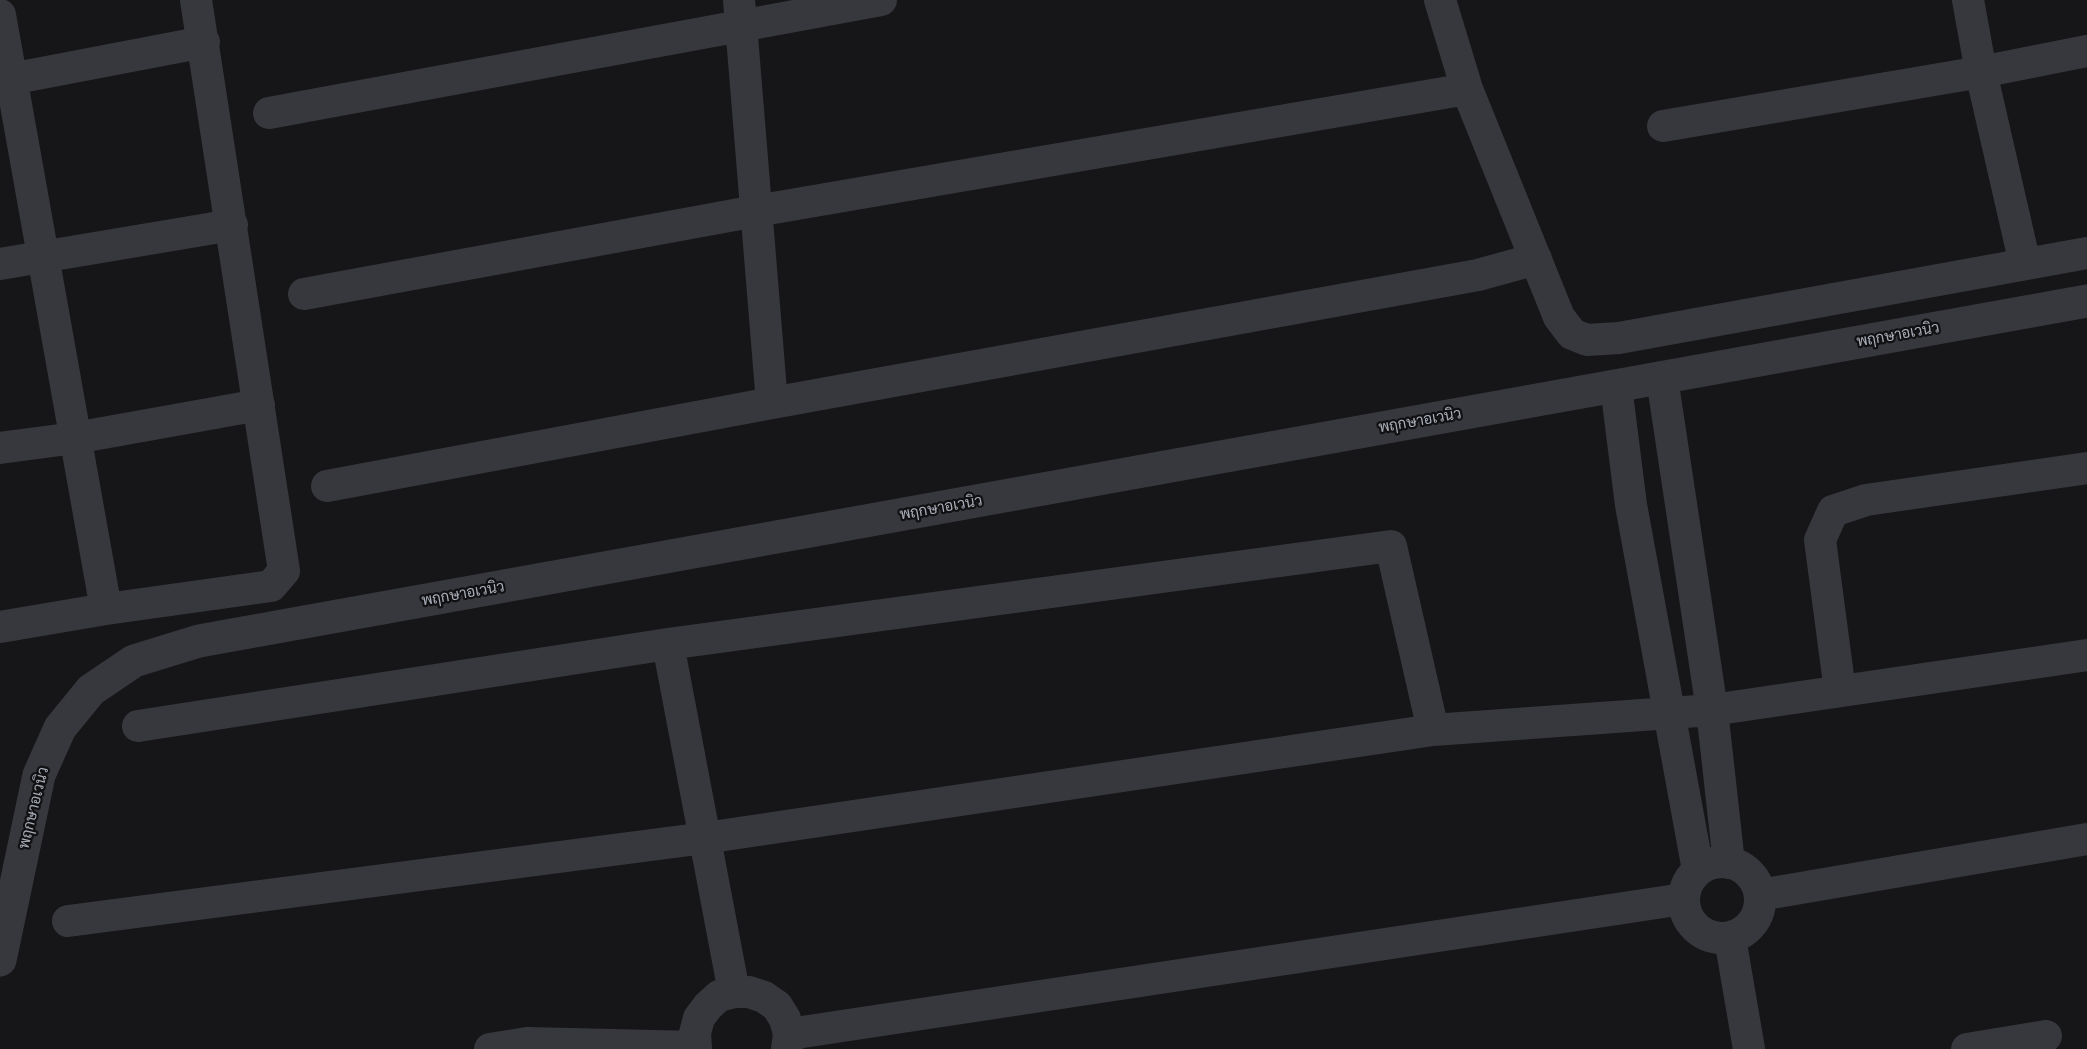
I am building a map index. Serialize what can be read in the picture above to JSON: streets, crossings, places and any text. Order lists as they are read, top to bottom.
{
  "streets": {
    "street": ["พฤกษาอเวนิว"]
  }
}
